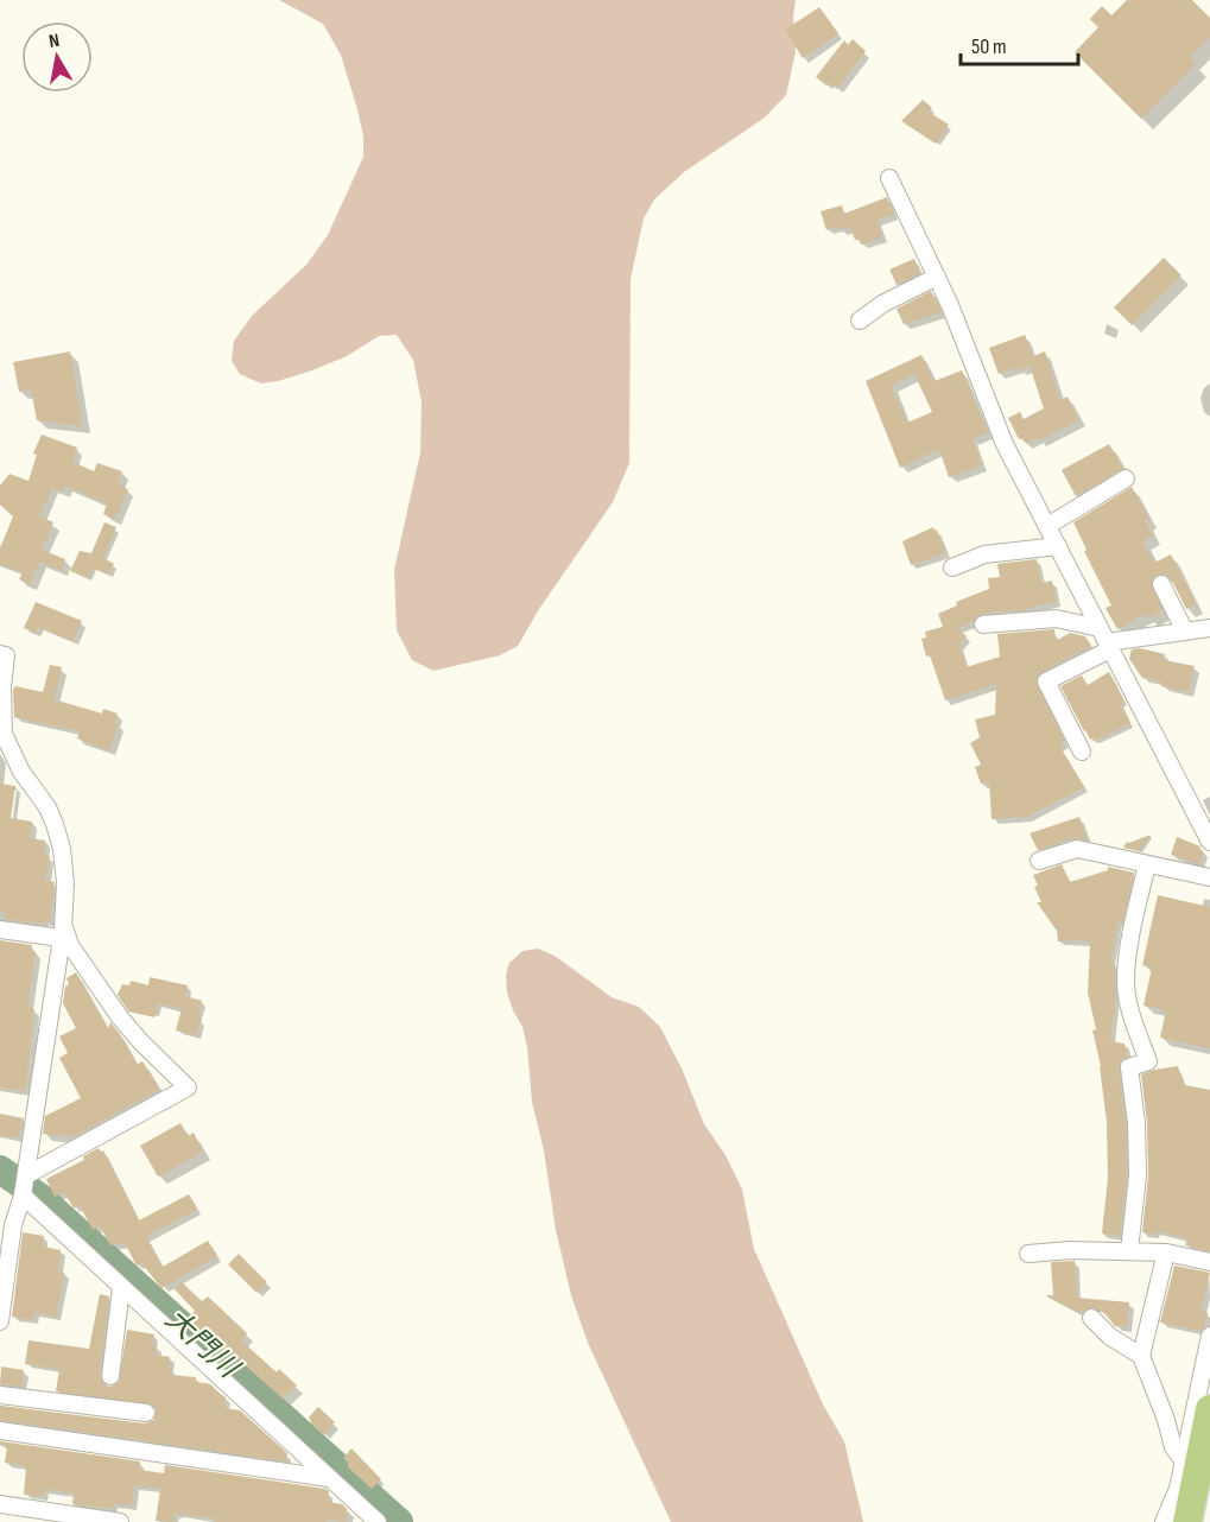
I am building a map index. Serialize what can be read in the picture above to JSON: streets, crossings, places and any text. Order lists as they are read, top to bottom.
{
  "water": ["大門川"],
  "scale_bar": "50 m",
  "north": "top"
}
